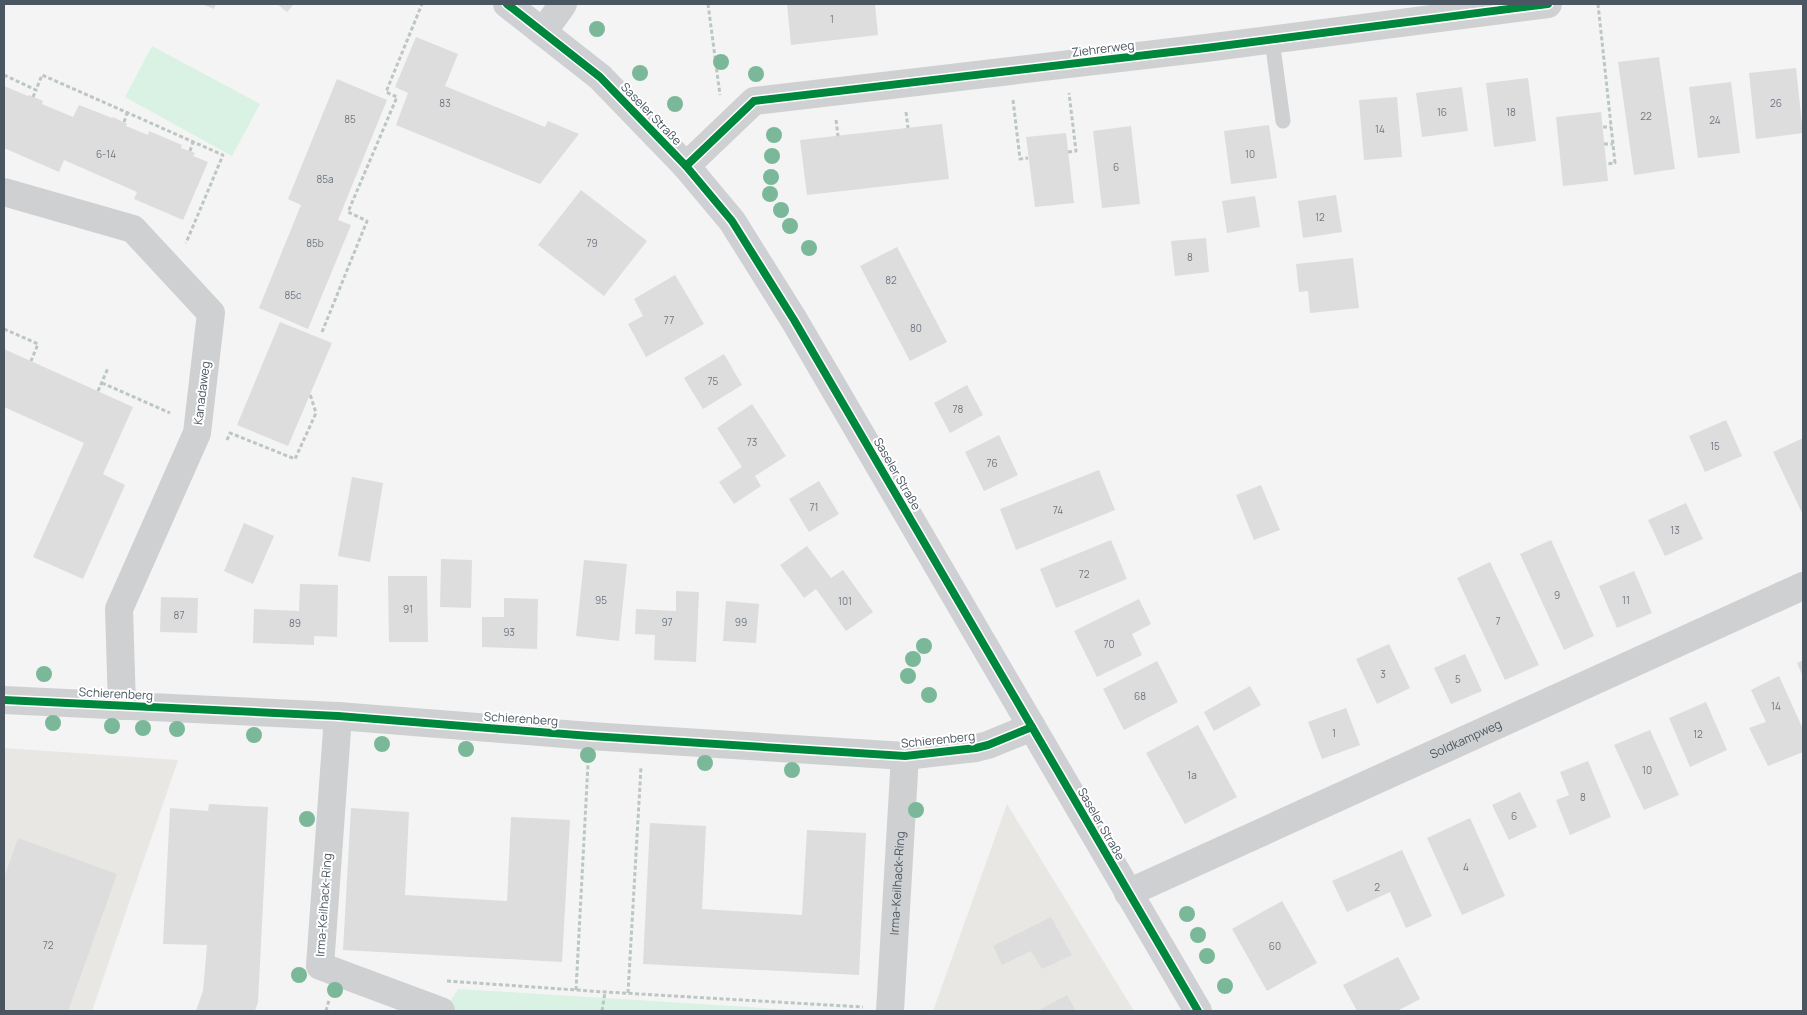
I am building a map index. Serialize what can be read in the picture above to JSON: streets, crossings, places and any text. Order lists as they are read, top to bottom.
{
  "streets": {
    "street": [
      "Ziehrerweg",
      "Saseler Straße",
      "Kanadaweg",
      "Schierenberg",
      "Soldkampweg",
      "Irma-Keilhack-Ring"
    ]
  },
  "crossings": [
    ["Ziehrerweg", "Saseler Straße"],
    ["Saseler Straße", "Schierenberg"],
    ["Saseler Straße", "Soldkampweg"],
    ["Kanadaweg", "Schierenberg"],
    ["Schierenberg", "Irma-Keilhack-Ring"]
  ],
  "house_numbers": [
    "1",
    "83",
    "26",
    "16",
    "18",
    "22",
    "85",
    "24",
    "14",
    "6-14",
    "10",
    "6",
    "85a",
    "12",
    "85b",
    "79",
    "8",
    "82",
    "85c",
    "77",
    "80",
    "75",
    "78",
    "73",
    "15",
    "76",
    "71",
    "74",
    "13",
    "72",
    "9",
    "95",
    "11",
    "101",
    "91",
    "87",
    "7",
    "97",
    "99",
    "89",
    "93",
    "70",
    "3",
    "5",
    "68",
    "14",
    "1",
    "12",
    "10",
    "1a",
    "8",
    "6",
    "4",
    "2",
    "72",
    "60"
  ]
}
